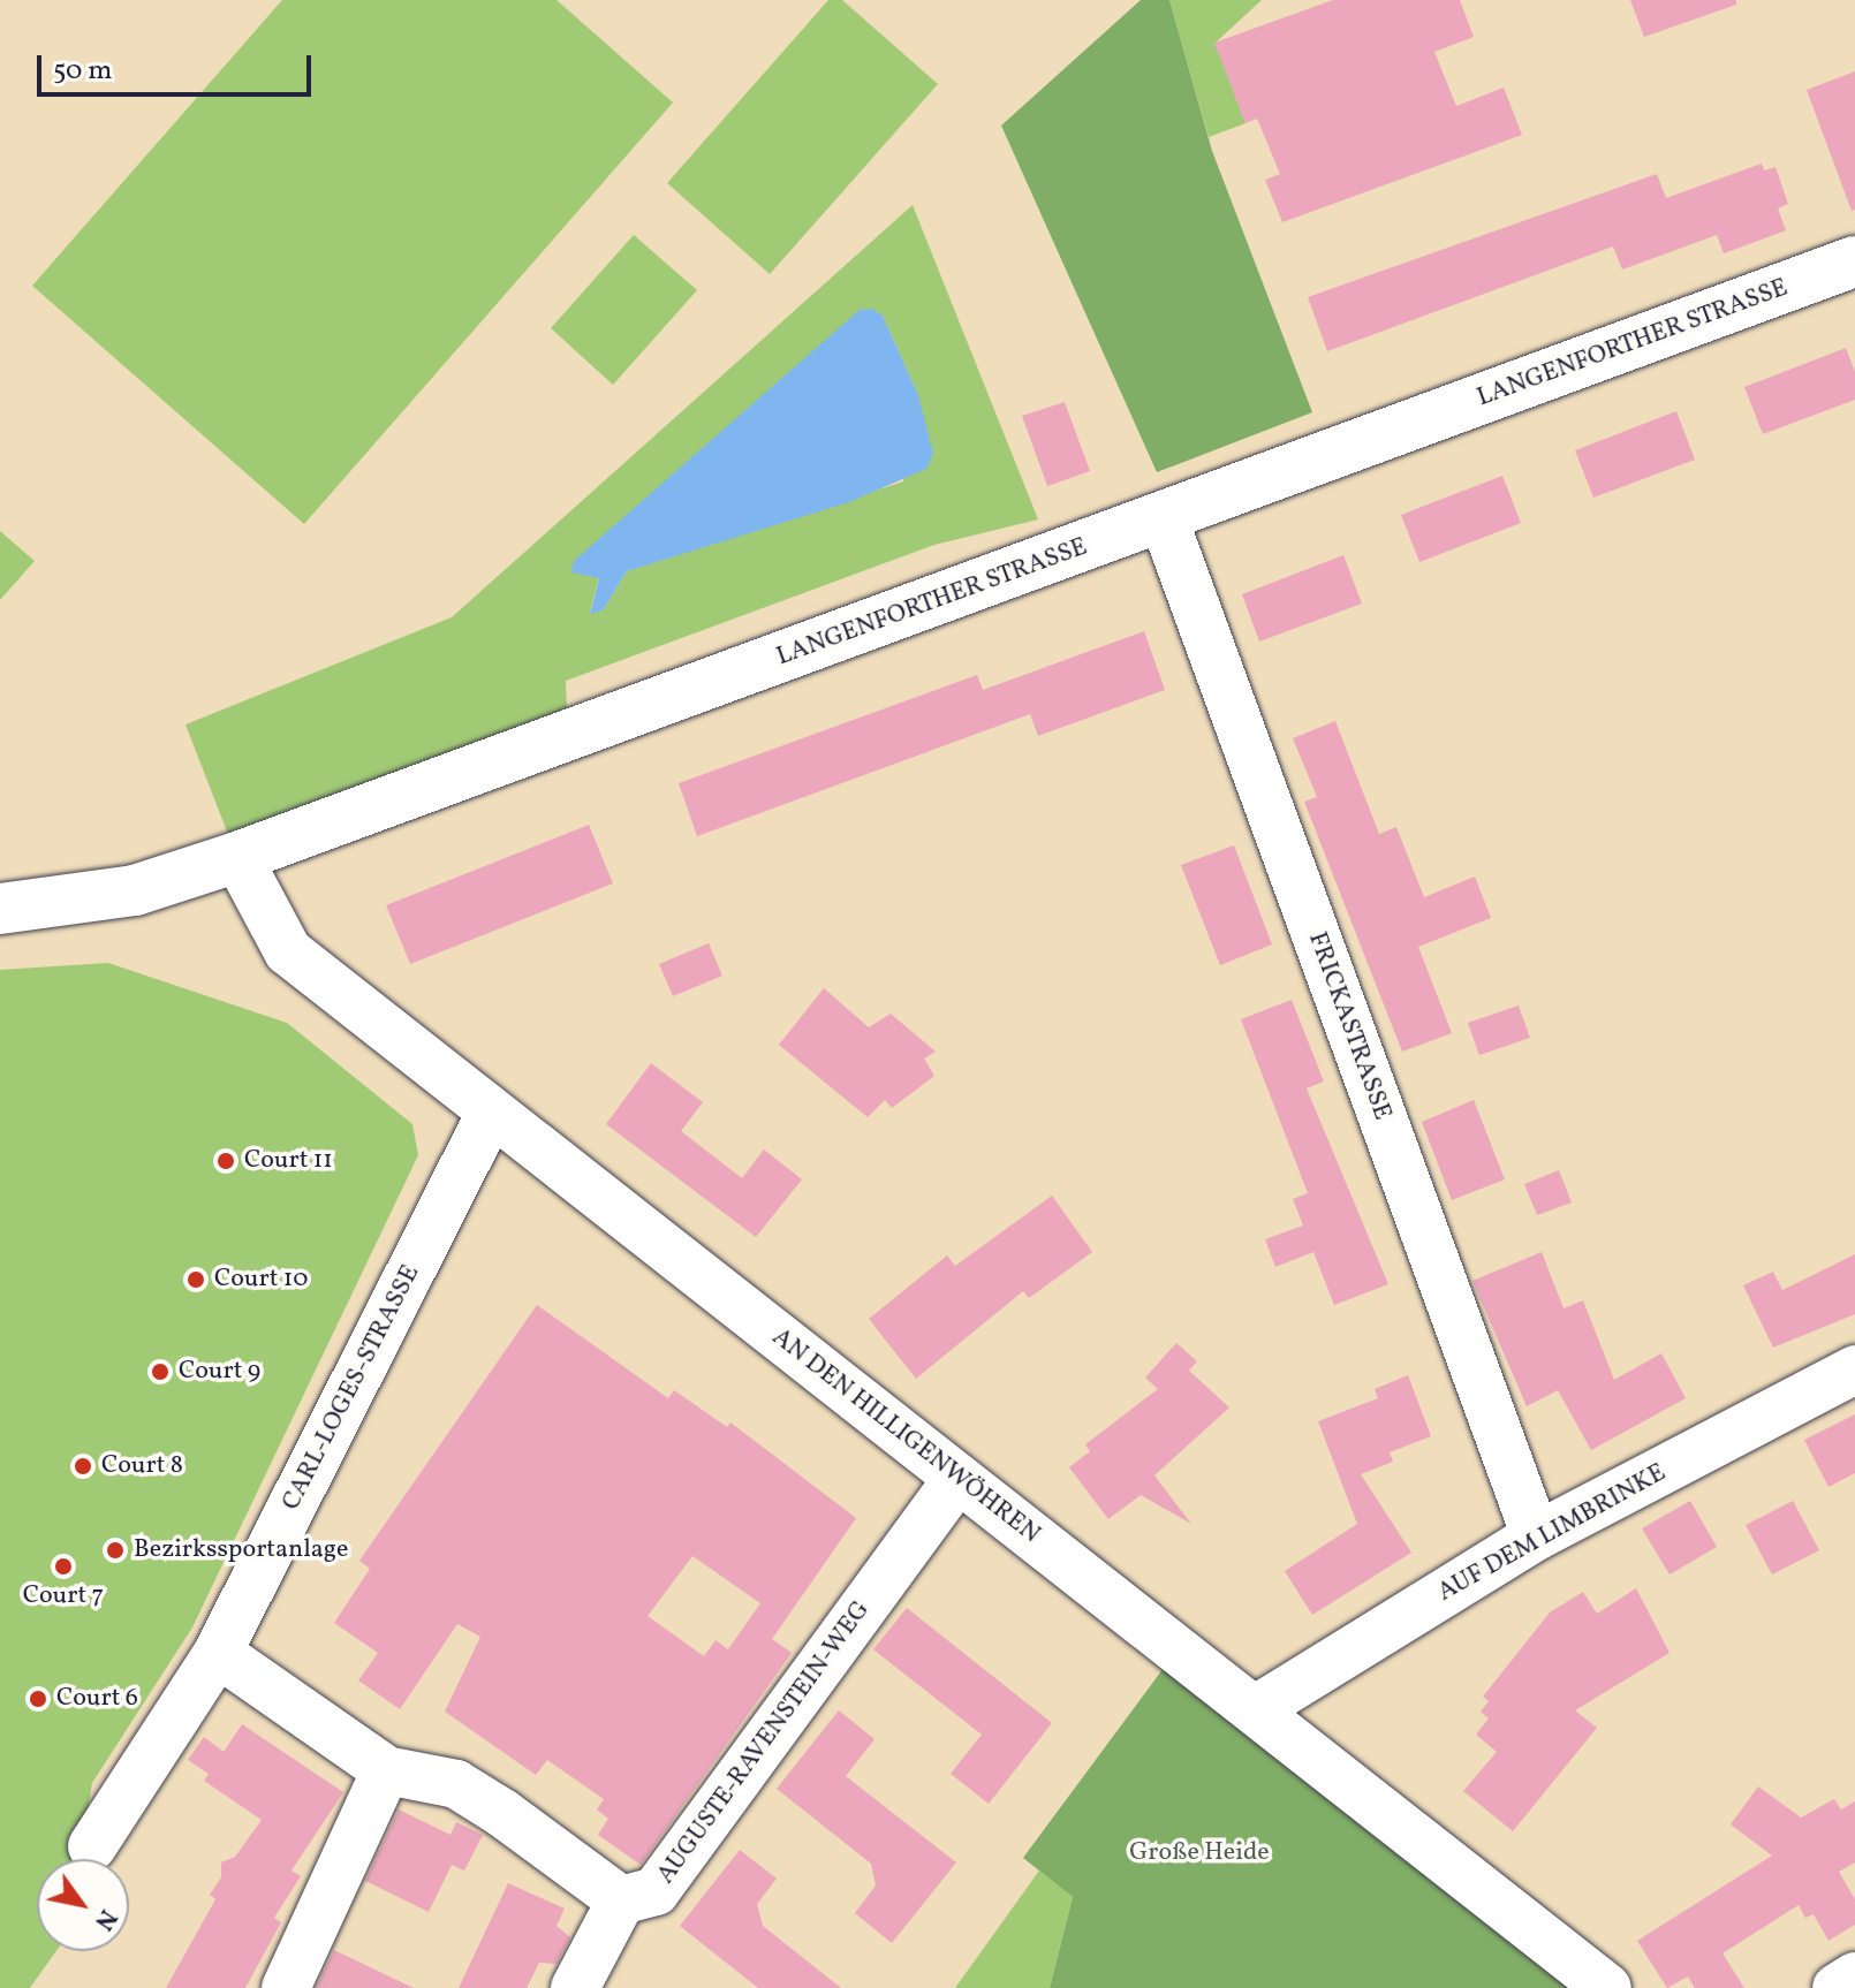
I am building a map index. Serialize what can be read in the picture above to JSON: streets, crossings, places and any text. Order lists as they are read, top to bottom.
{
  "streets": {
    "main road": ["LANGENFORTHER STRASSE"],
    "street": [
      "FRICKASTRASSE",
      "CARL-LOGES-STRASSE",
      "AN DEN HILLIGENWÖHREN",
      "AUF DEM LIMBRINKE",
      "AUGUSTE-RAVENSTEIN-WEG"
    ]
  },
  "crossings": [
    ["LANGENFORTHER STRASSE", "FRICKASTRASSE"],
    ["LANGENFORTHER STRASSE", "AN DEN HILLIGENWÖHREN"],
    ["FRICKASTRASSE", "AUF DEM LIMBRINKE"],
    ["CARL-LOGES-STRASSE", "AN DEN HILLIGENWÖHREN"],
    ["AN DEN HILLIGENWÖHREN", "AUF DEM LIMBRINKE"],
    ["AN DEN HILLIGENWÖHREN", "AUGUSTE-RAVENSTEIN-WEG"]
  ],
  "parks": ["Große Heide"],
  "places": [
    "Court 11",
    "Court 10",
    "Court 9",
    "Court 8",
    "Bezirkssportanlage",
    "Court 7",
    "Court 6"
  ],
  "scale_bar": "50 m",
  "north": "bottom right"
}
